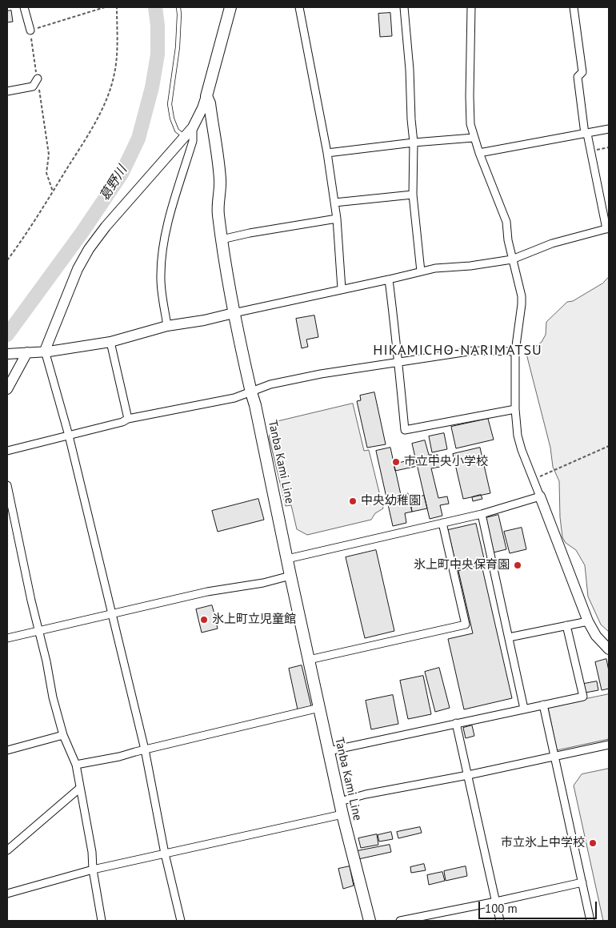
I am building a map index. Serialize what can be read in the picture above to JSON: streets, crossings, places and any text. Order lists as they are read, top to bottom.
{
  "streets": {
    "main road": ["Tanba Kami Line"]
  },
  "districts": ["HIKAMICHO-NARIMATSU"],
  "water": ["葛野川"],
  "places": [
    "市立中央小学校",
    "中央幼稚園",
    "氷上町中央保育園",
    "氷上町立児童館",
    "市立氷上中学校"
  ],
  "scale_bar": "100 m"
}
